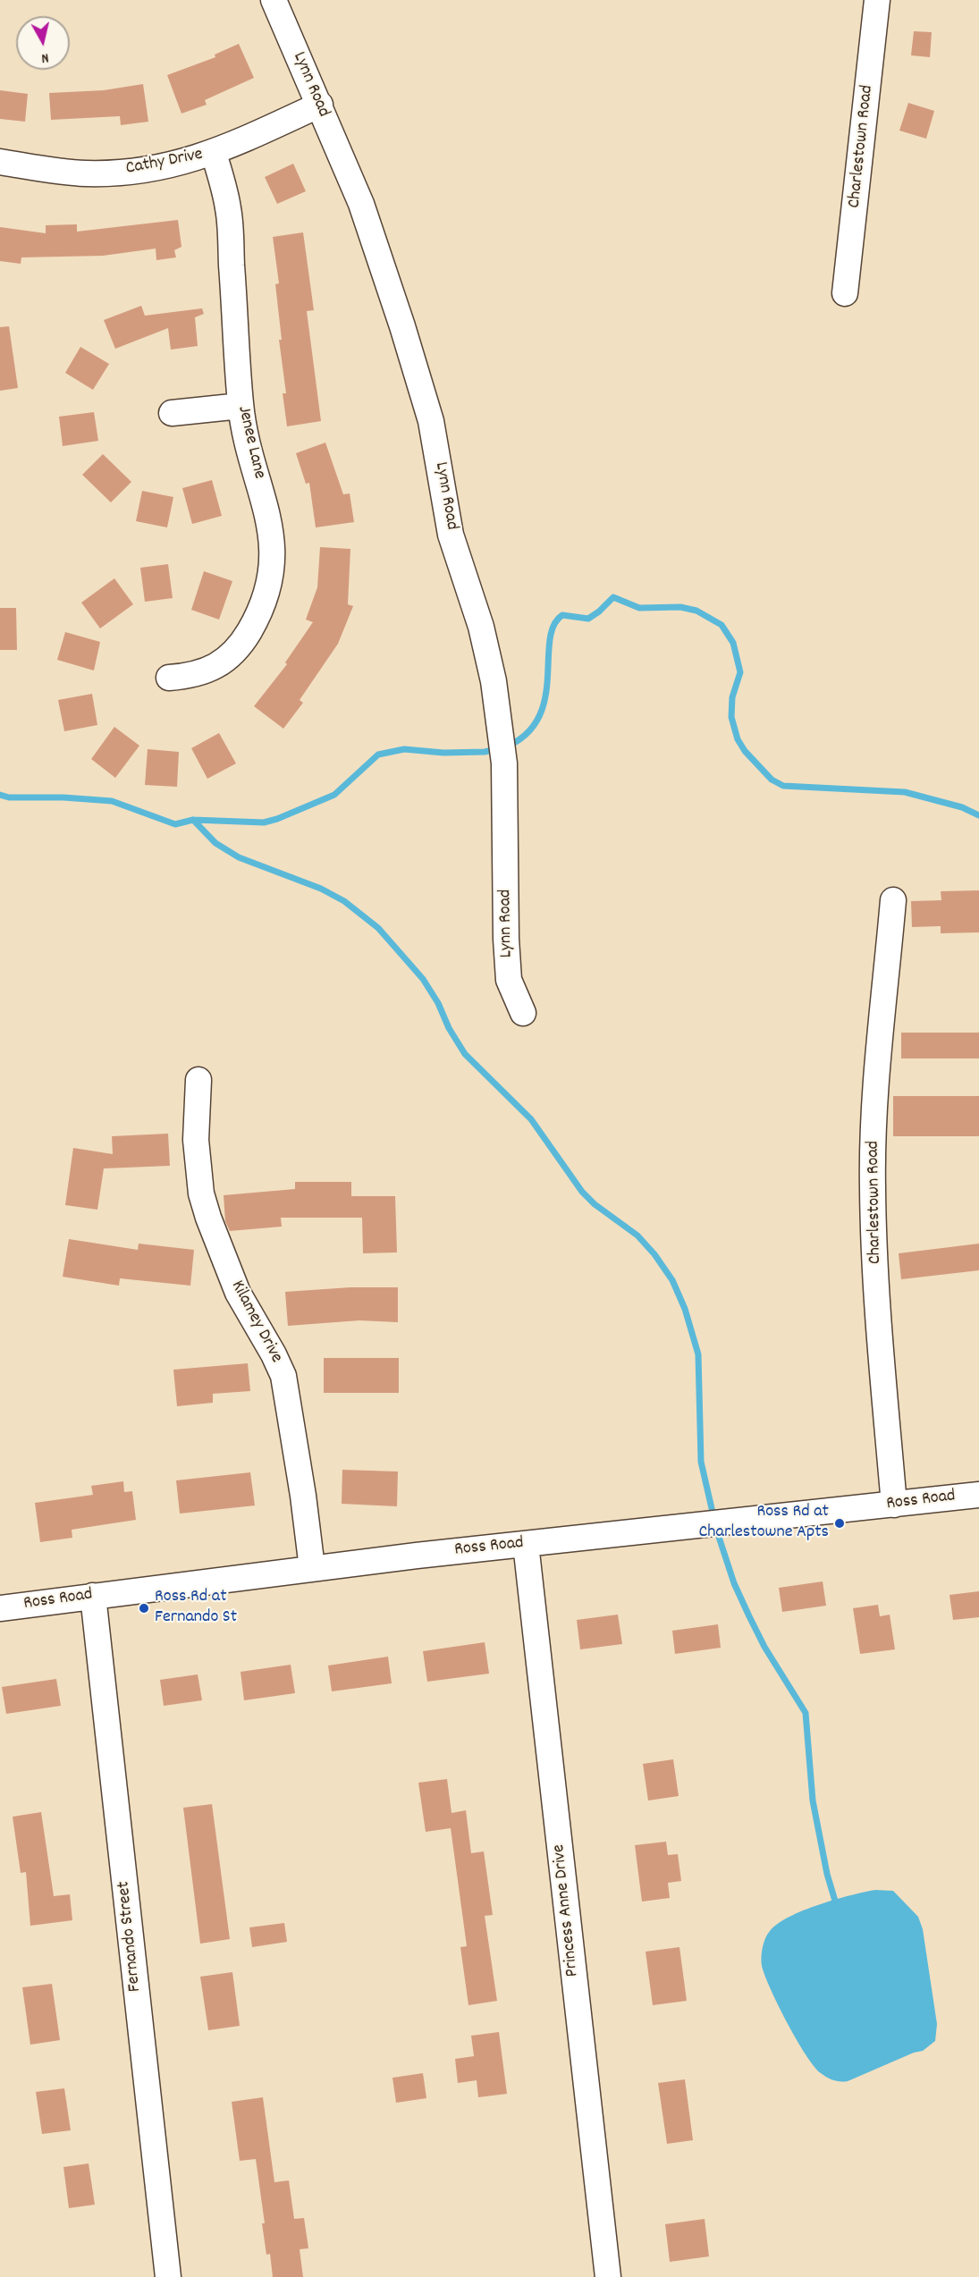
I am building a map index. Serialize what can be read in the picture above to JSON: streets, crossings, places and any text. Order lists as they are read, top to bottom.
{
  "streets": {
    "street": [
      "Lynn Road",
      "Charlestown Road",
      "Cathy Drive",
      "Jenee Lane",
      "Kilamey Drive",
      "Ross Road",
      "Princess Anne Drive",
      "Fernando Street"
    ]
  },
  "crossings": [
    ["Lynn Road", "Cathy Drive"],
    ["Charlestown Road", "Ross Road"],
    ["Cathy Drive", "Jenee Lane"],
    ["Kilamey Drive", "Ross Road"],
    ["Ross Road", "Princess Anne Drive"],
    ["Ross Road", "Fernando Street"]
  ],
  "places": ["Ross Rd at Charlestowne Apts", "Ross Rd at Fernando St"],
  "north": "bottom"
}
